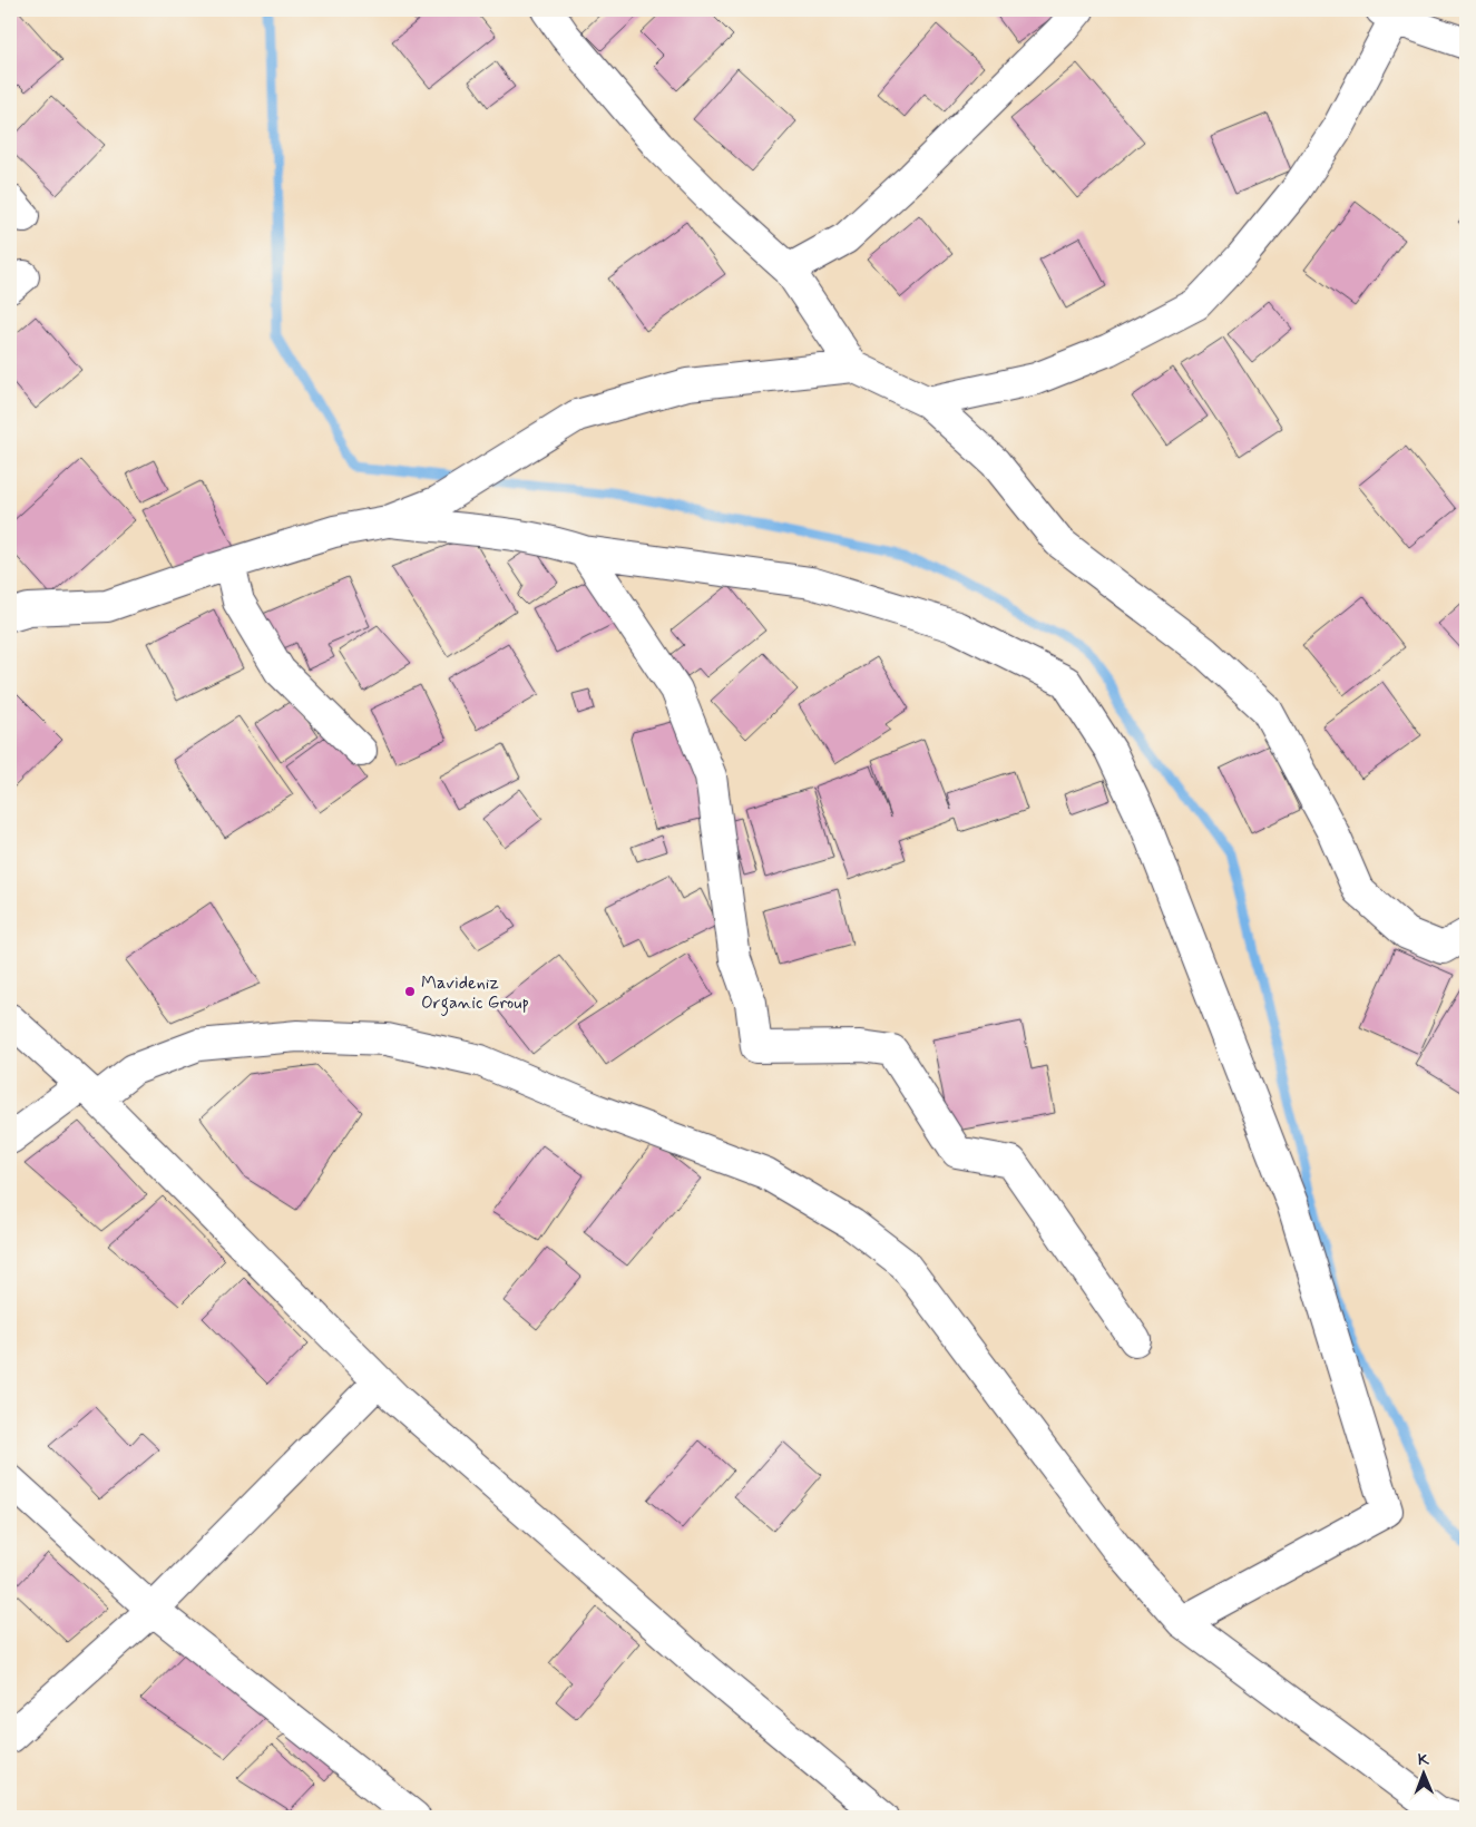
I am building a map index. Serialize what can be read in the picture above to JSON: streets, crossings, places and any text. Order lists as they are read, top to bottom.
{
  "places": ["Mavideniz Organic Group"],
  "north": "top"
}
